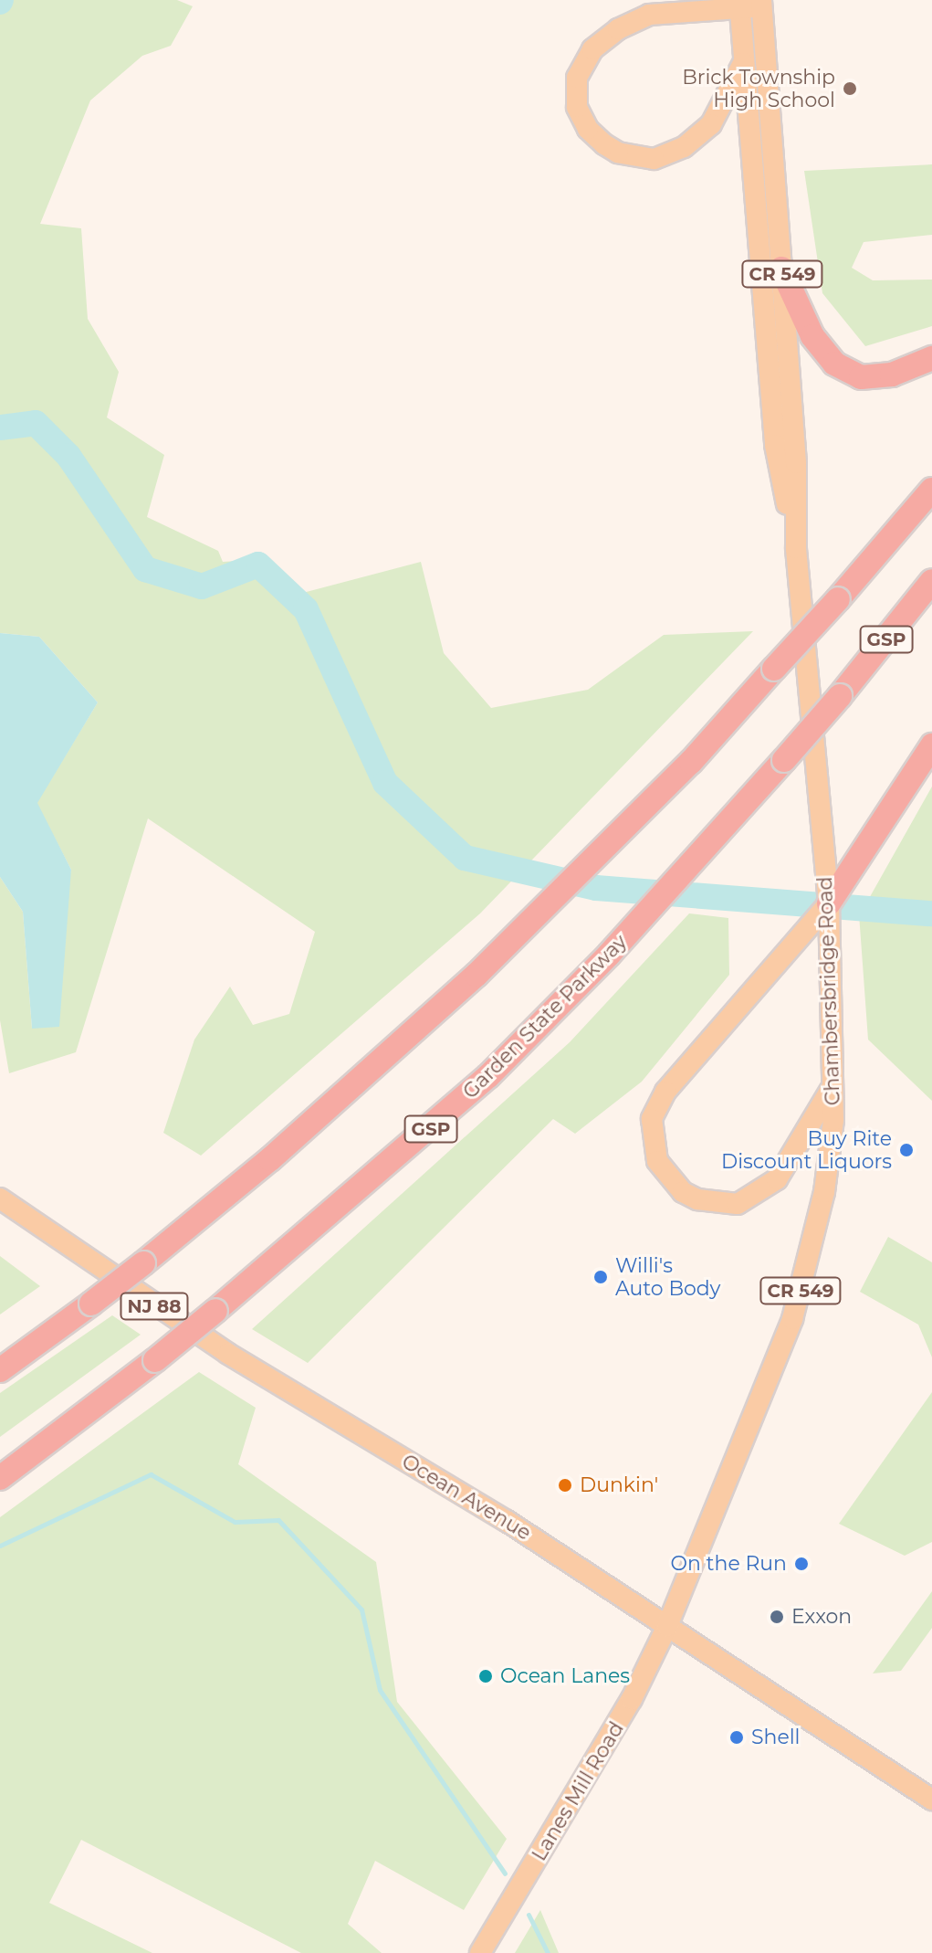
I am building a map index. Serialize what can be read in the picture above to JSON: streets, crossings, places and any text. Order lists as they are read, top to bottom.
{
  "streets": {
    "highway": ["GSP", "Garden State Parkway"],
    "main road": [
      "CR 549",
      "Chambersbridge Road",
      "NJ 88",
      "Ocean Avenue",
      "Lanes Mill Road"
    ]
  },
  "crossings": [
    ["Chambersbridge Road", "Ocean Avenue"],
    ["Chambersbridge Road", "Lanes Mill Road"],
    ["Ocean Avenue", "Lanes Mill Road"]
  ],
  "places": [
    "Brick Township High School",
    "Buy Rite Discount Liquors",
    "Willi's Auto Body",
    "Dunkin'",
    "On the Run",
    "Exxon",
    "Ocean Lanes",
    "Shell"
  ]
}
